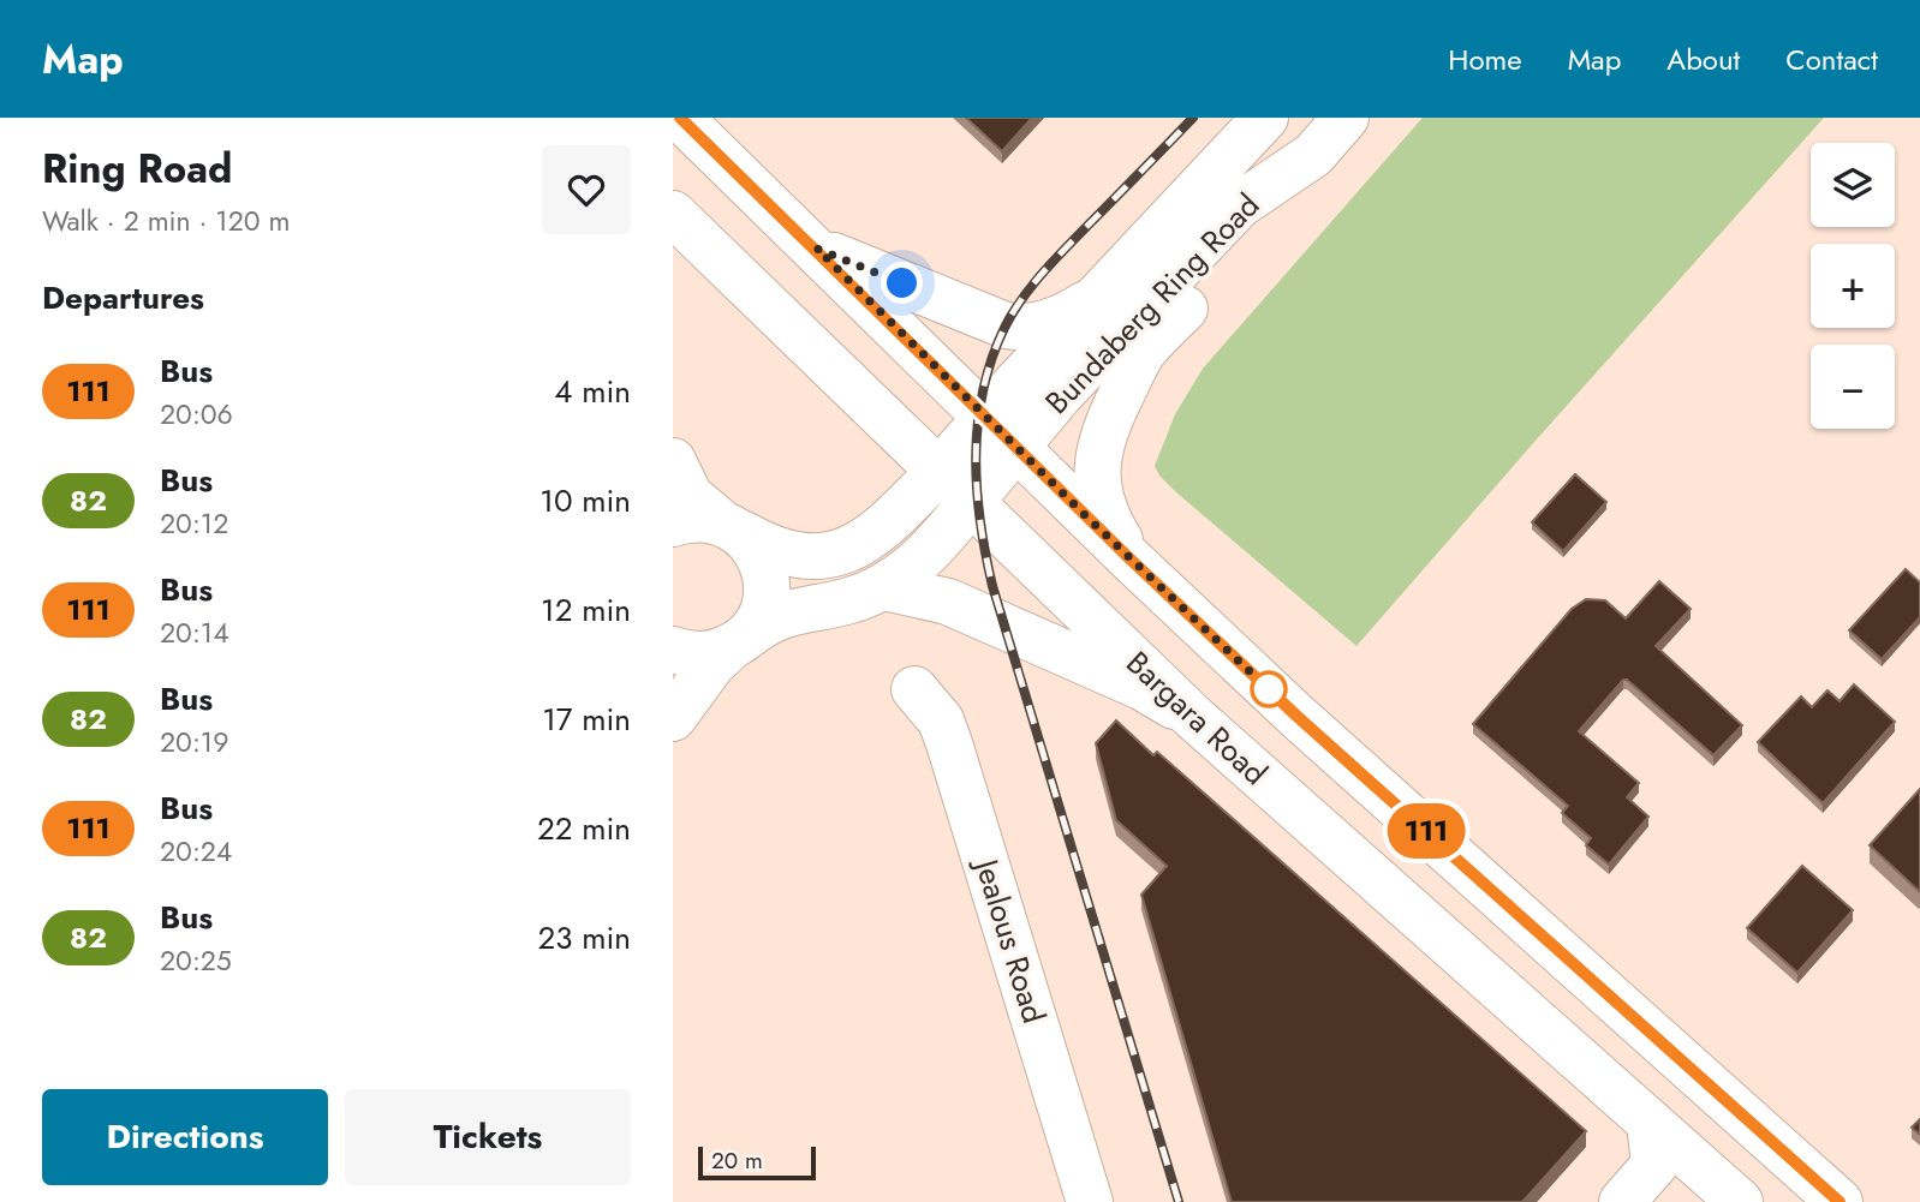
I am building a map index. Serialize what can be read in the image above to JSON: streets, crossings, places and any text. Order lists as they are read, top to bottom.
{
  "streets": {
    "main road": ["Bundaberg Ring Road", "Bargara Road", "Jealous Road"]
  },
  "crossings": [
    ["Bundaberg Ring Road", "Bargara Road"]
  ],
  "lines": ["bus line 111"],
  "scale_bar": "20 m",
  "page": {
    "header": "Map",
    "nav": [
      "Home",
      "Map",
      "About",
      "Contact"
    ],
    "heading": [
      ["Ring Road", "Walk · 2 min · 120 m"],
      "Departures"
    ],
    "on_map": "111",
    "map_buttons": ["+", "−"],
    "list": [
      {
        "mark": "111",
        "name": "Bus",
        "note": "20:06",
        "value": "4 min"
      },
      {
        "mark": "82",
        "name": "Bus",
        "note": "20:12",
        "value": "10 min"
      },
      {
        "mark": "111",
        "name": "Bus",
        "note": "20:14",
        "value": "12 min"
      },
      {
        "mark": "82",
        "name": "Bus",
        "note": "20:19",
        "value": "17 min"
      },
      {
        "mark": "111",
        "name": "Bus",
        "note": "20:24",
        "value": "22 min"
      },
      {
        "mark": "82",
        "name": "Bus",
        "note": "20:25",
        "value": "23 min"
      }
    ],
    "buttons": ["Directions", "Tickets"],
    "scale": "20 m"
  }
}
